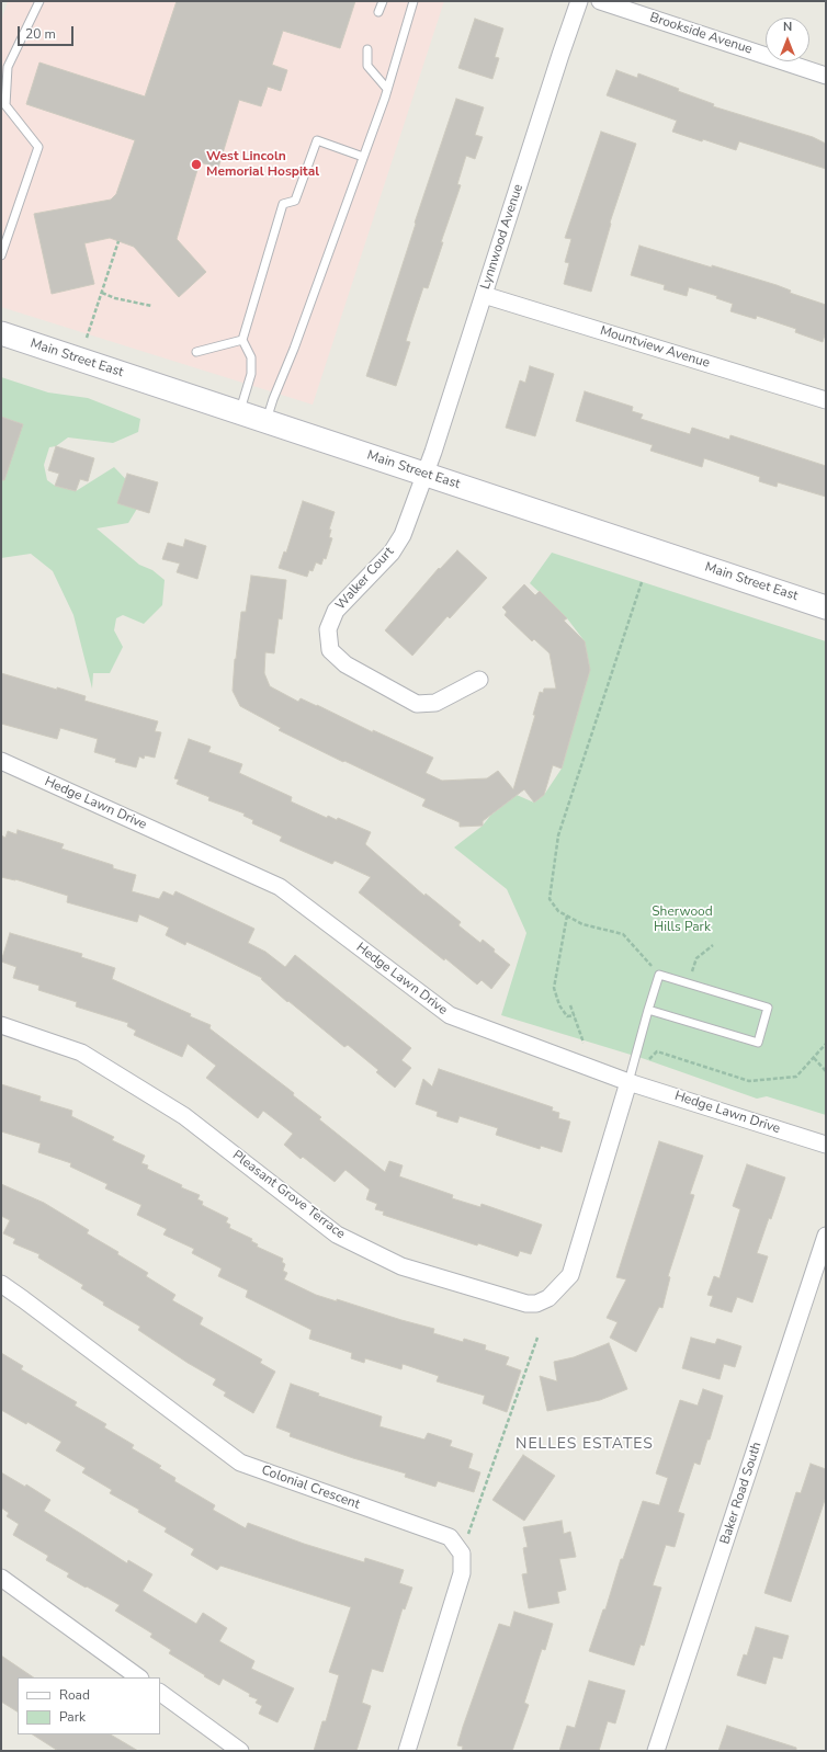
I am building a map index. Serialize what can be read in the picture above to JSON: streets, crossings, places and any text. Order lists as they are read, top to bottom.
{
  "streets": {
    "main road": ["Main Street East"],
    "street": [
      "Brookside Avenue",
      "Lynnwood Avenue",
      "Mountview Avenue",
      "Walker Court",
      "Hedge Lawn Drive",
      "Pleasant Grove Terrace",
      "Colonial Crescent",
      "Baker Road South"
    ]
  },
  "crossings": [
    ["Lynnwood Avenue", "Mountview Avenue"],
    ["Lynnwood Avenue", "Main Street East"],
    ["Lynnwood Avenue", "Walker Court"],
    ["Main Street East", "Walker Court"],
    ["Hedge Lawn Drive", "Pleasant Grove Terrace"]
  ],
  "districts": ["NELLES ESTATES"],
  "parks": ["Sherwood Hills Park"],
  "places": ["West Lincoln Memorial Hospital"],
  "legend": ["Road", "Park"],
  "scale_bar": "20 m",
  "north": "top"
}
